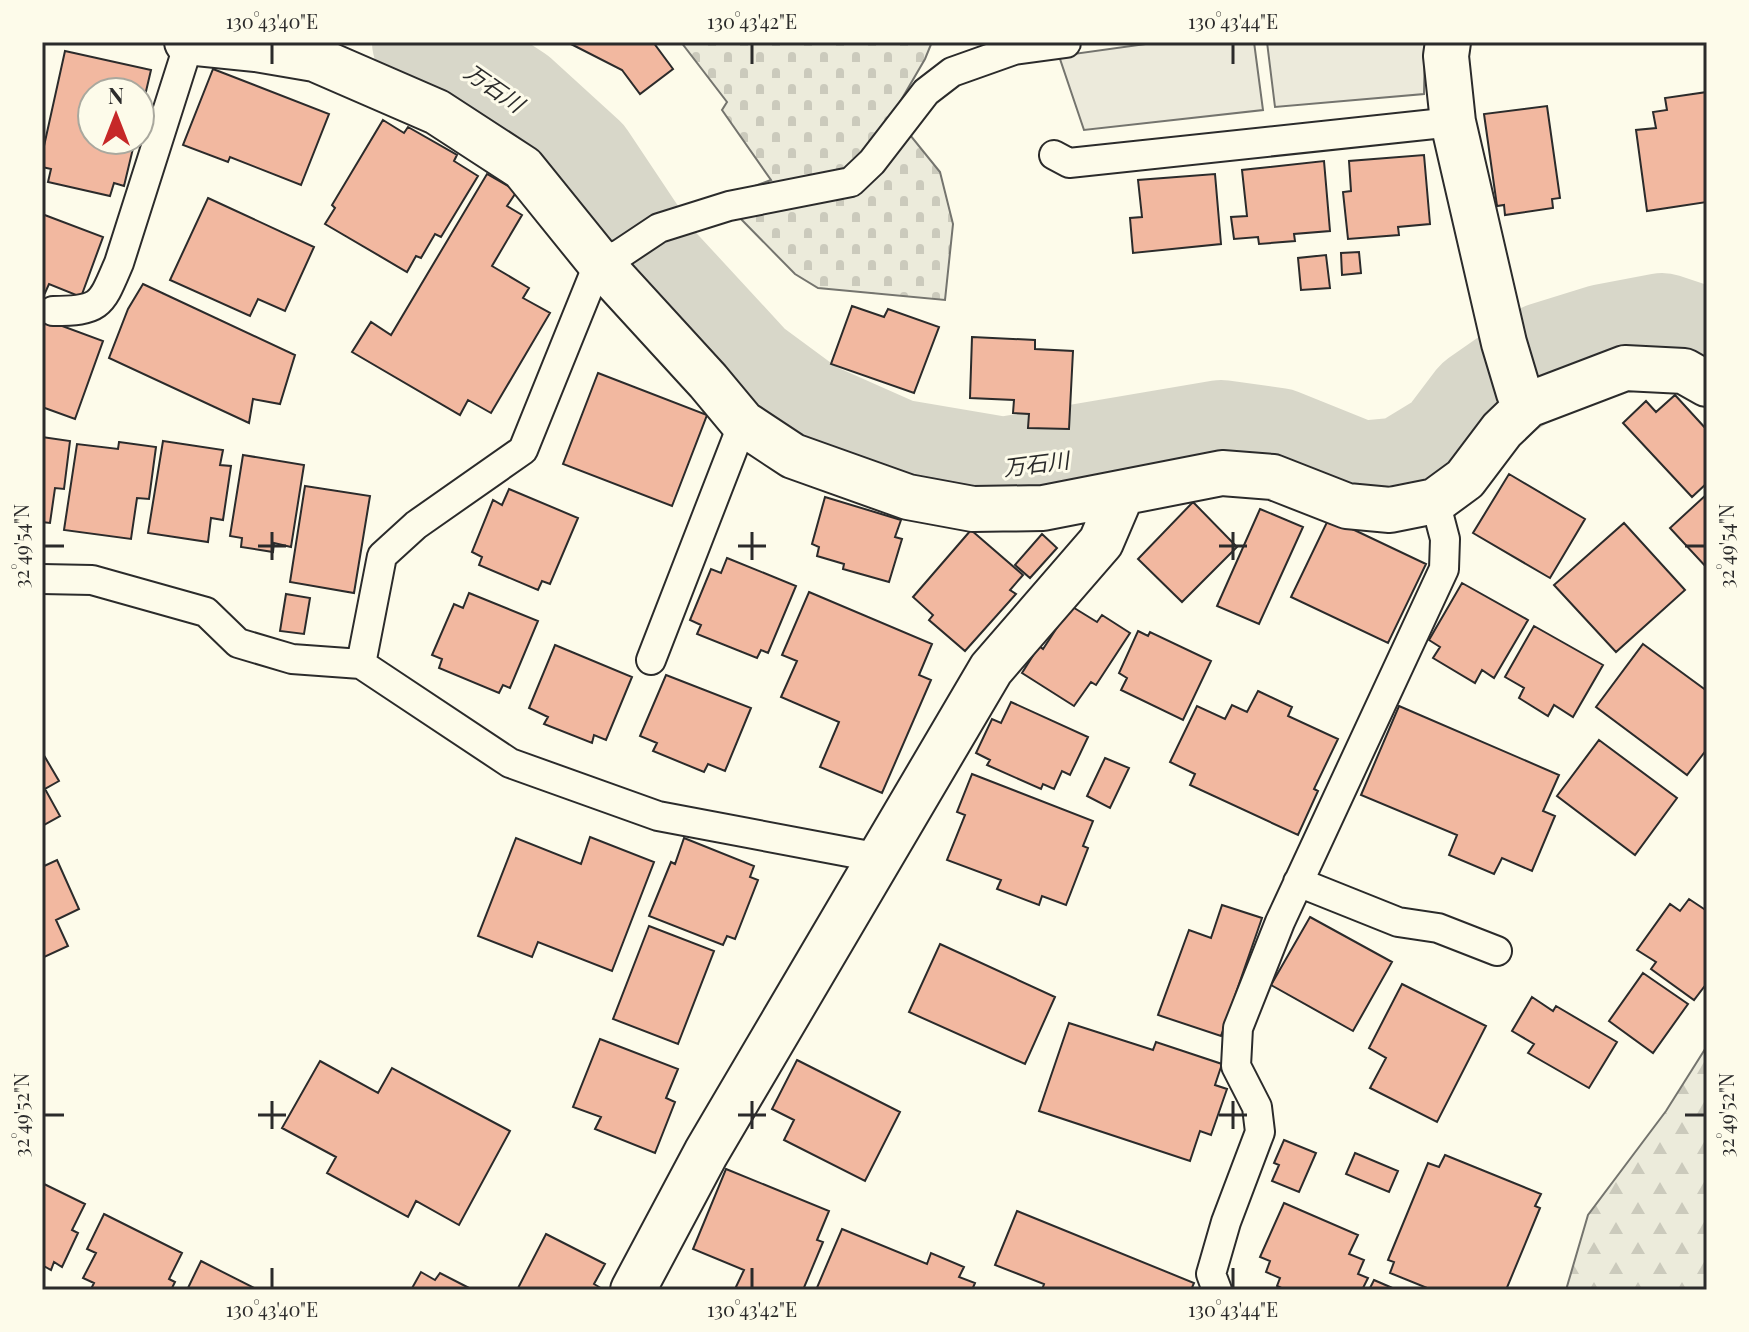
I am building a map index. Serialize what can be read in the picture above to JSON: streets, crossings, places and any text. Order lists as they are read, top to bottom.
{
  "water": ["万石川"],
  "north": "top",
  "coordinates": [
    "130°43'40\"E",
    "130°43'42\"E",
    "130°43'44\"E",
    "32°49'54\"N",
    "32°49'52\"N"
  ]
}
